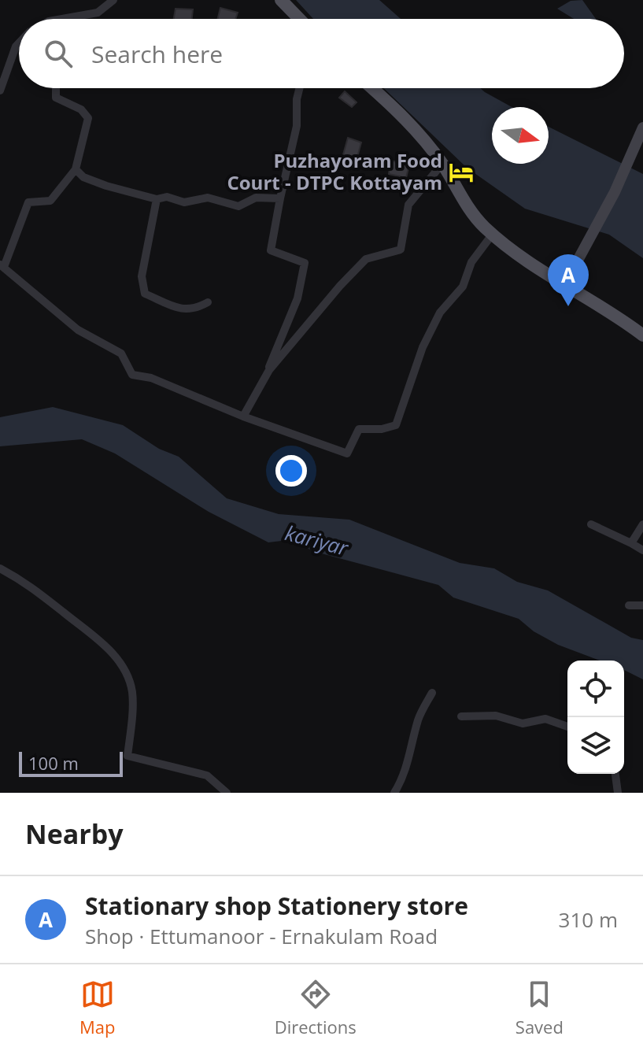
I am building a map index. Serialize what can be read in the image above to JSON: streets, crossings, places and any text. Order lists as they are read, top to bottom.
{
  "water": ["kariyar"],
  "places": {
    "hotel": ["Puzhayoram Food Court - DTPC Kottayam"]
  },
  "scale_bar": "100 m",
  "north": "right",
  "page": {
    "search": "Search here",
    "pins": "A",
    "scale": "100 m",
    "heading": "Nearby",
    "list": [
      {
        "mark": "A",
        "name": "Stationary shop Stationery store",
        "note": "Shop · Ettumanoor - Ernakulam Road",
        "value": "310 m"
      }
    ],
    "nav": ["Map", "Directions", "Saved"]
  }
}
